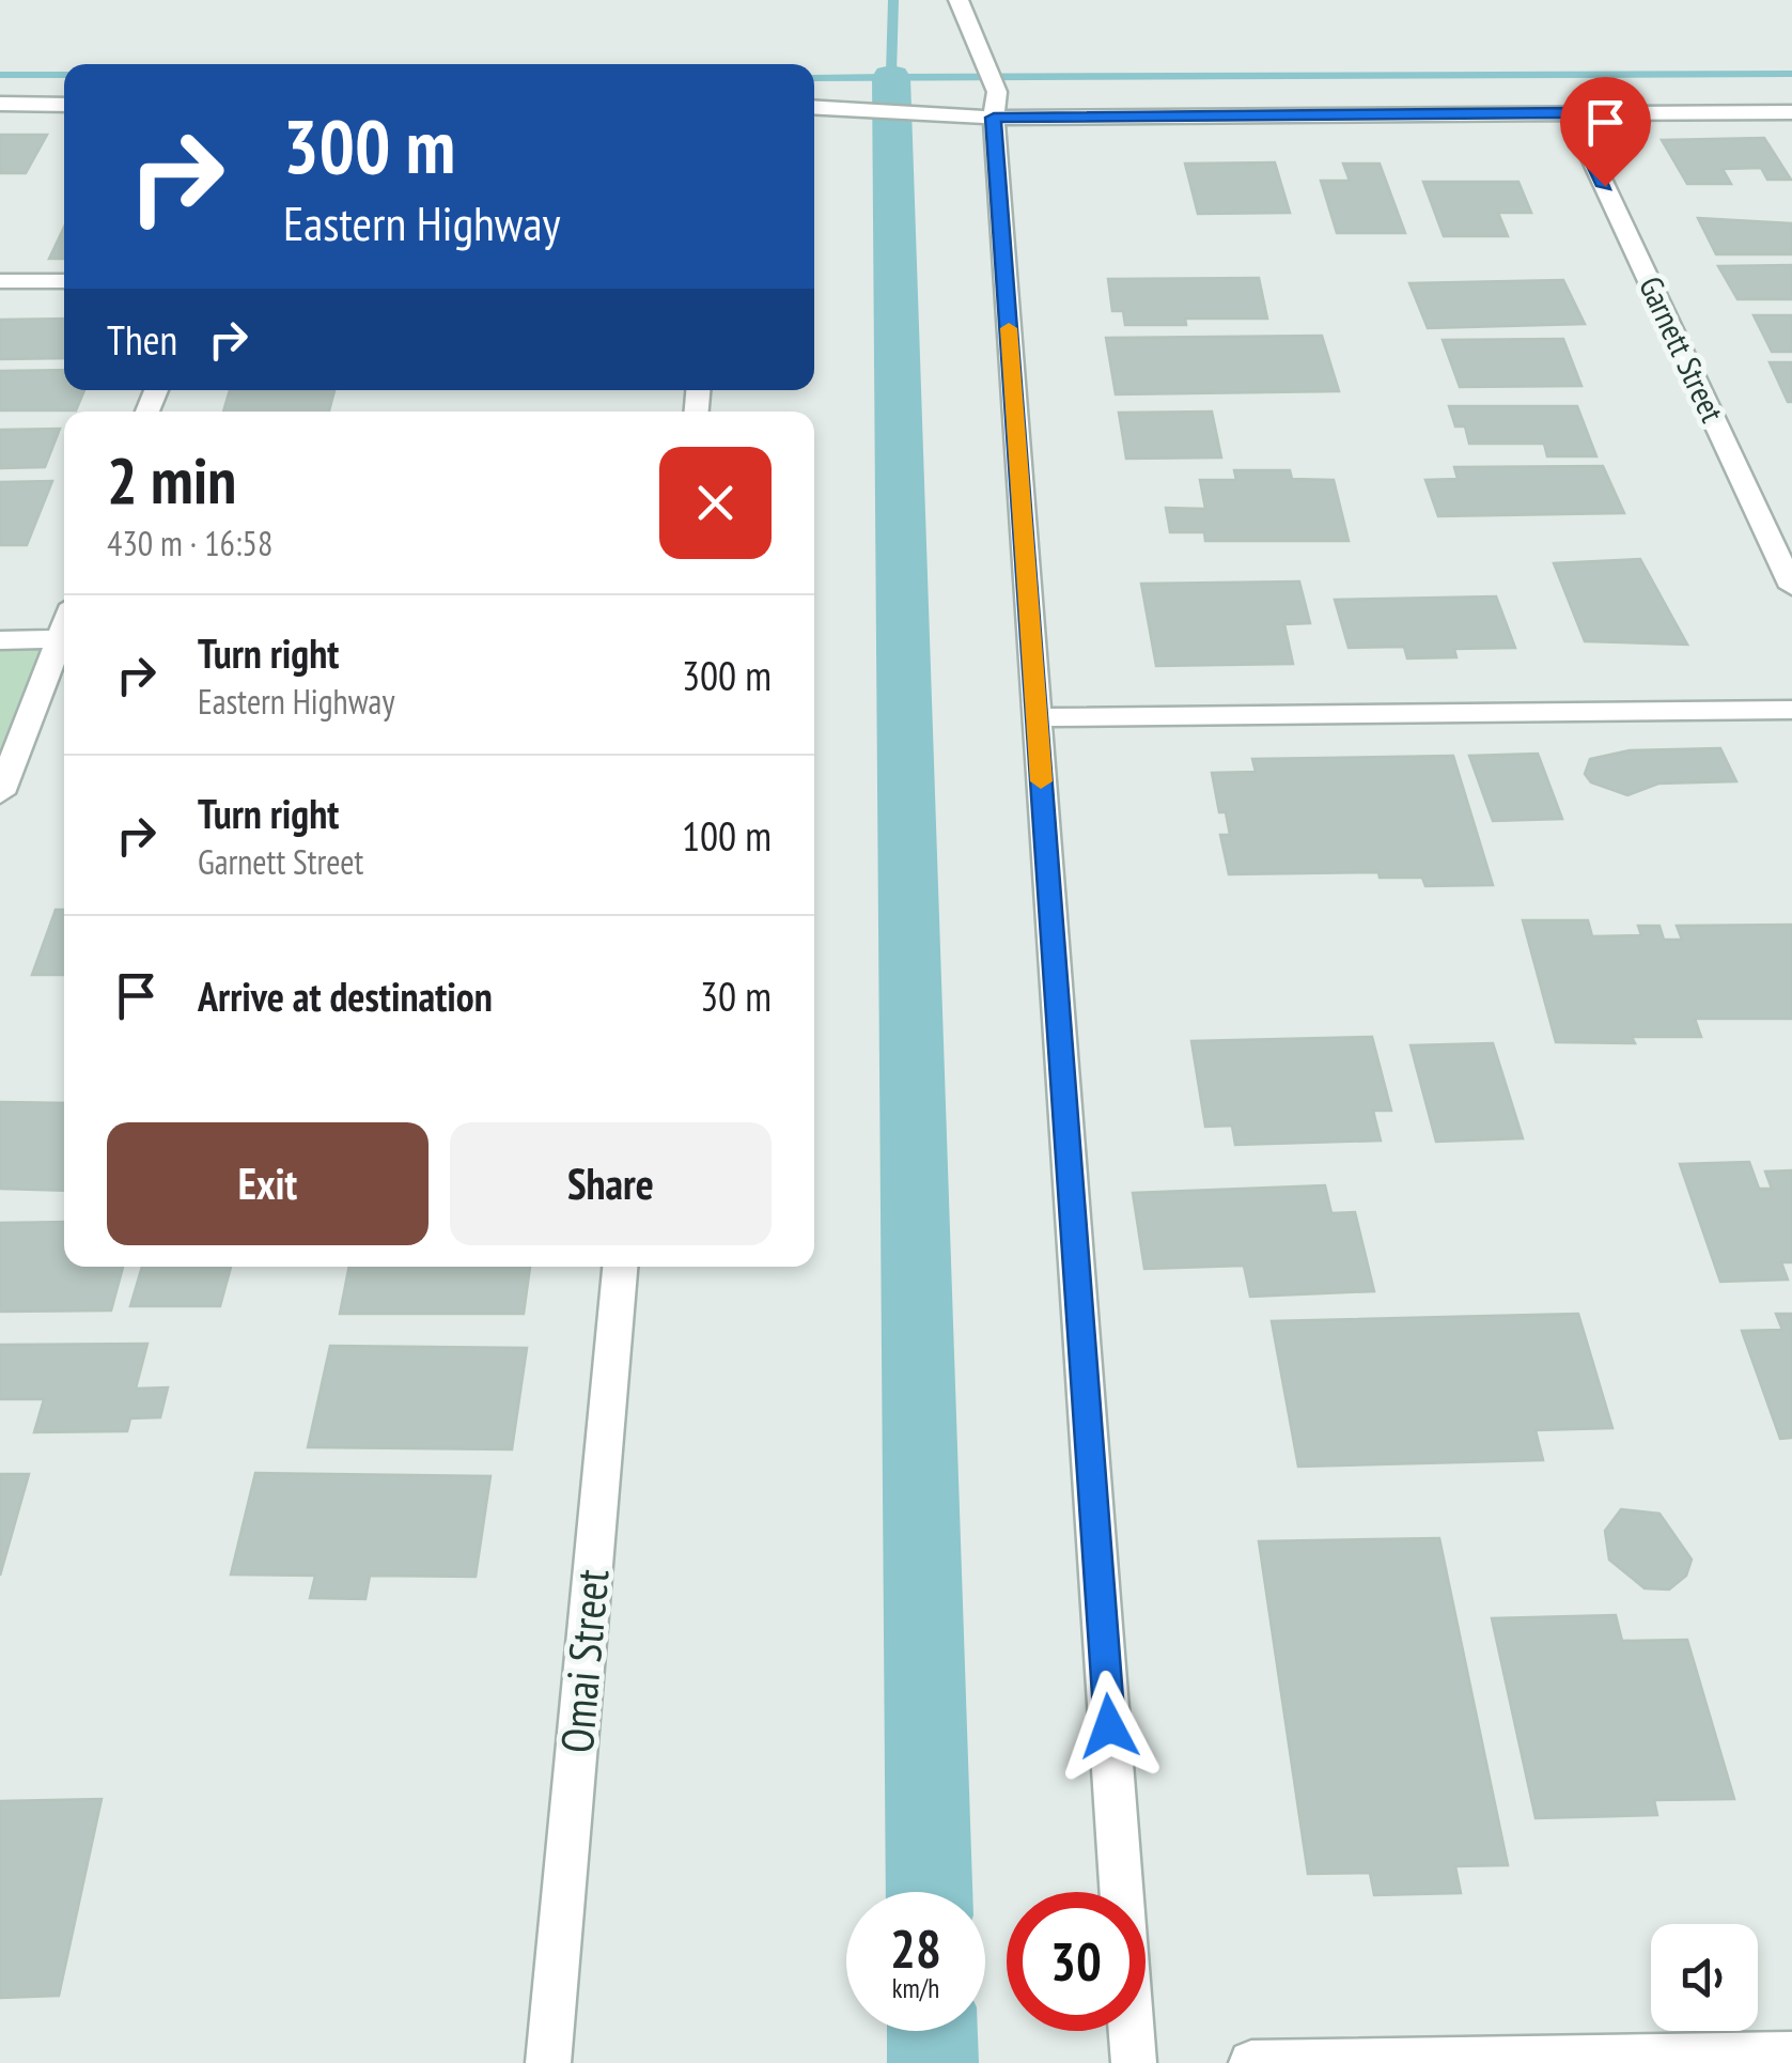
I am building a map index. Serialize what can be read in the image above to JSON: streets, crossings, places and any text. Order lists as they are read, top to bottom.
{
  "streets": {
    "street": ["Garnett Street", "Omai Street"]
  },
  "page": {
    "turn": ["300 m", "Eastern Highway"],
    "then": "Then",
    "heading": ["2 min", "430 m · 16:58"],
    "list": [
      {
        "name": "Turn right",
        "note": "Eastern Highway",
        "value": "300 m"
      },
      {
        "name": "Turn right",
        "note": "Garnett Street",
        "value": "100 m"
      },
      {
        "name": "Arrive at destination",
        "value": "30 m"
      }
    ],
    "buttons": ["Exit", "Share"],
    "speed": "28 km/h",
    "limit": "30"
  }
}
